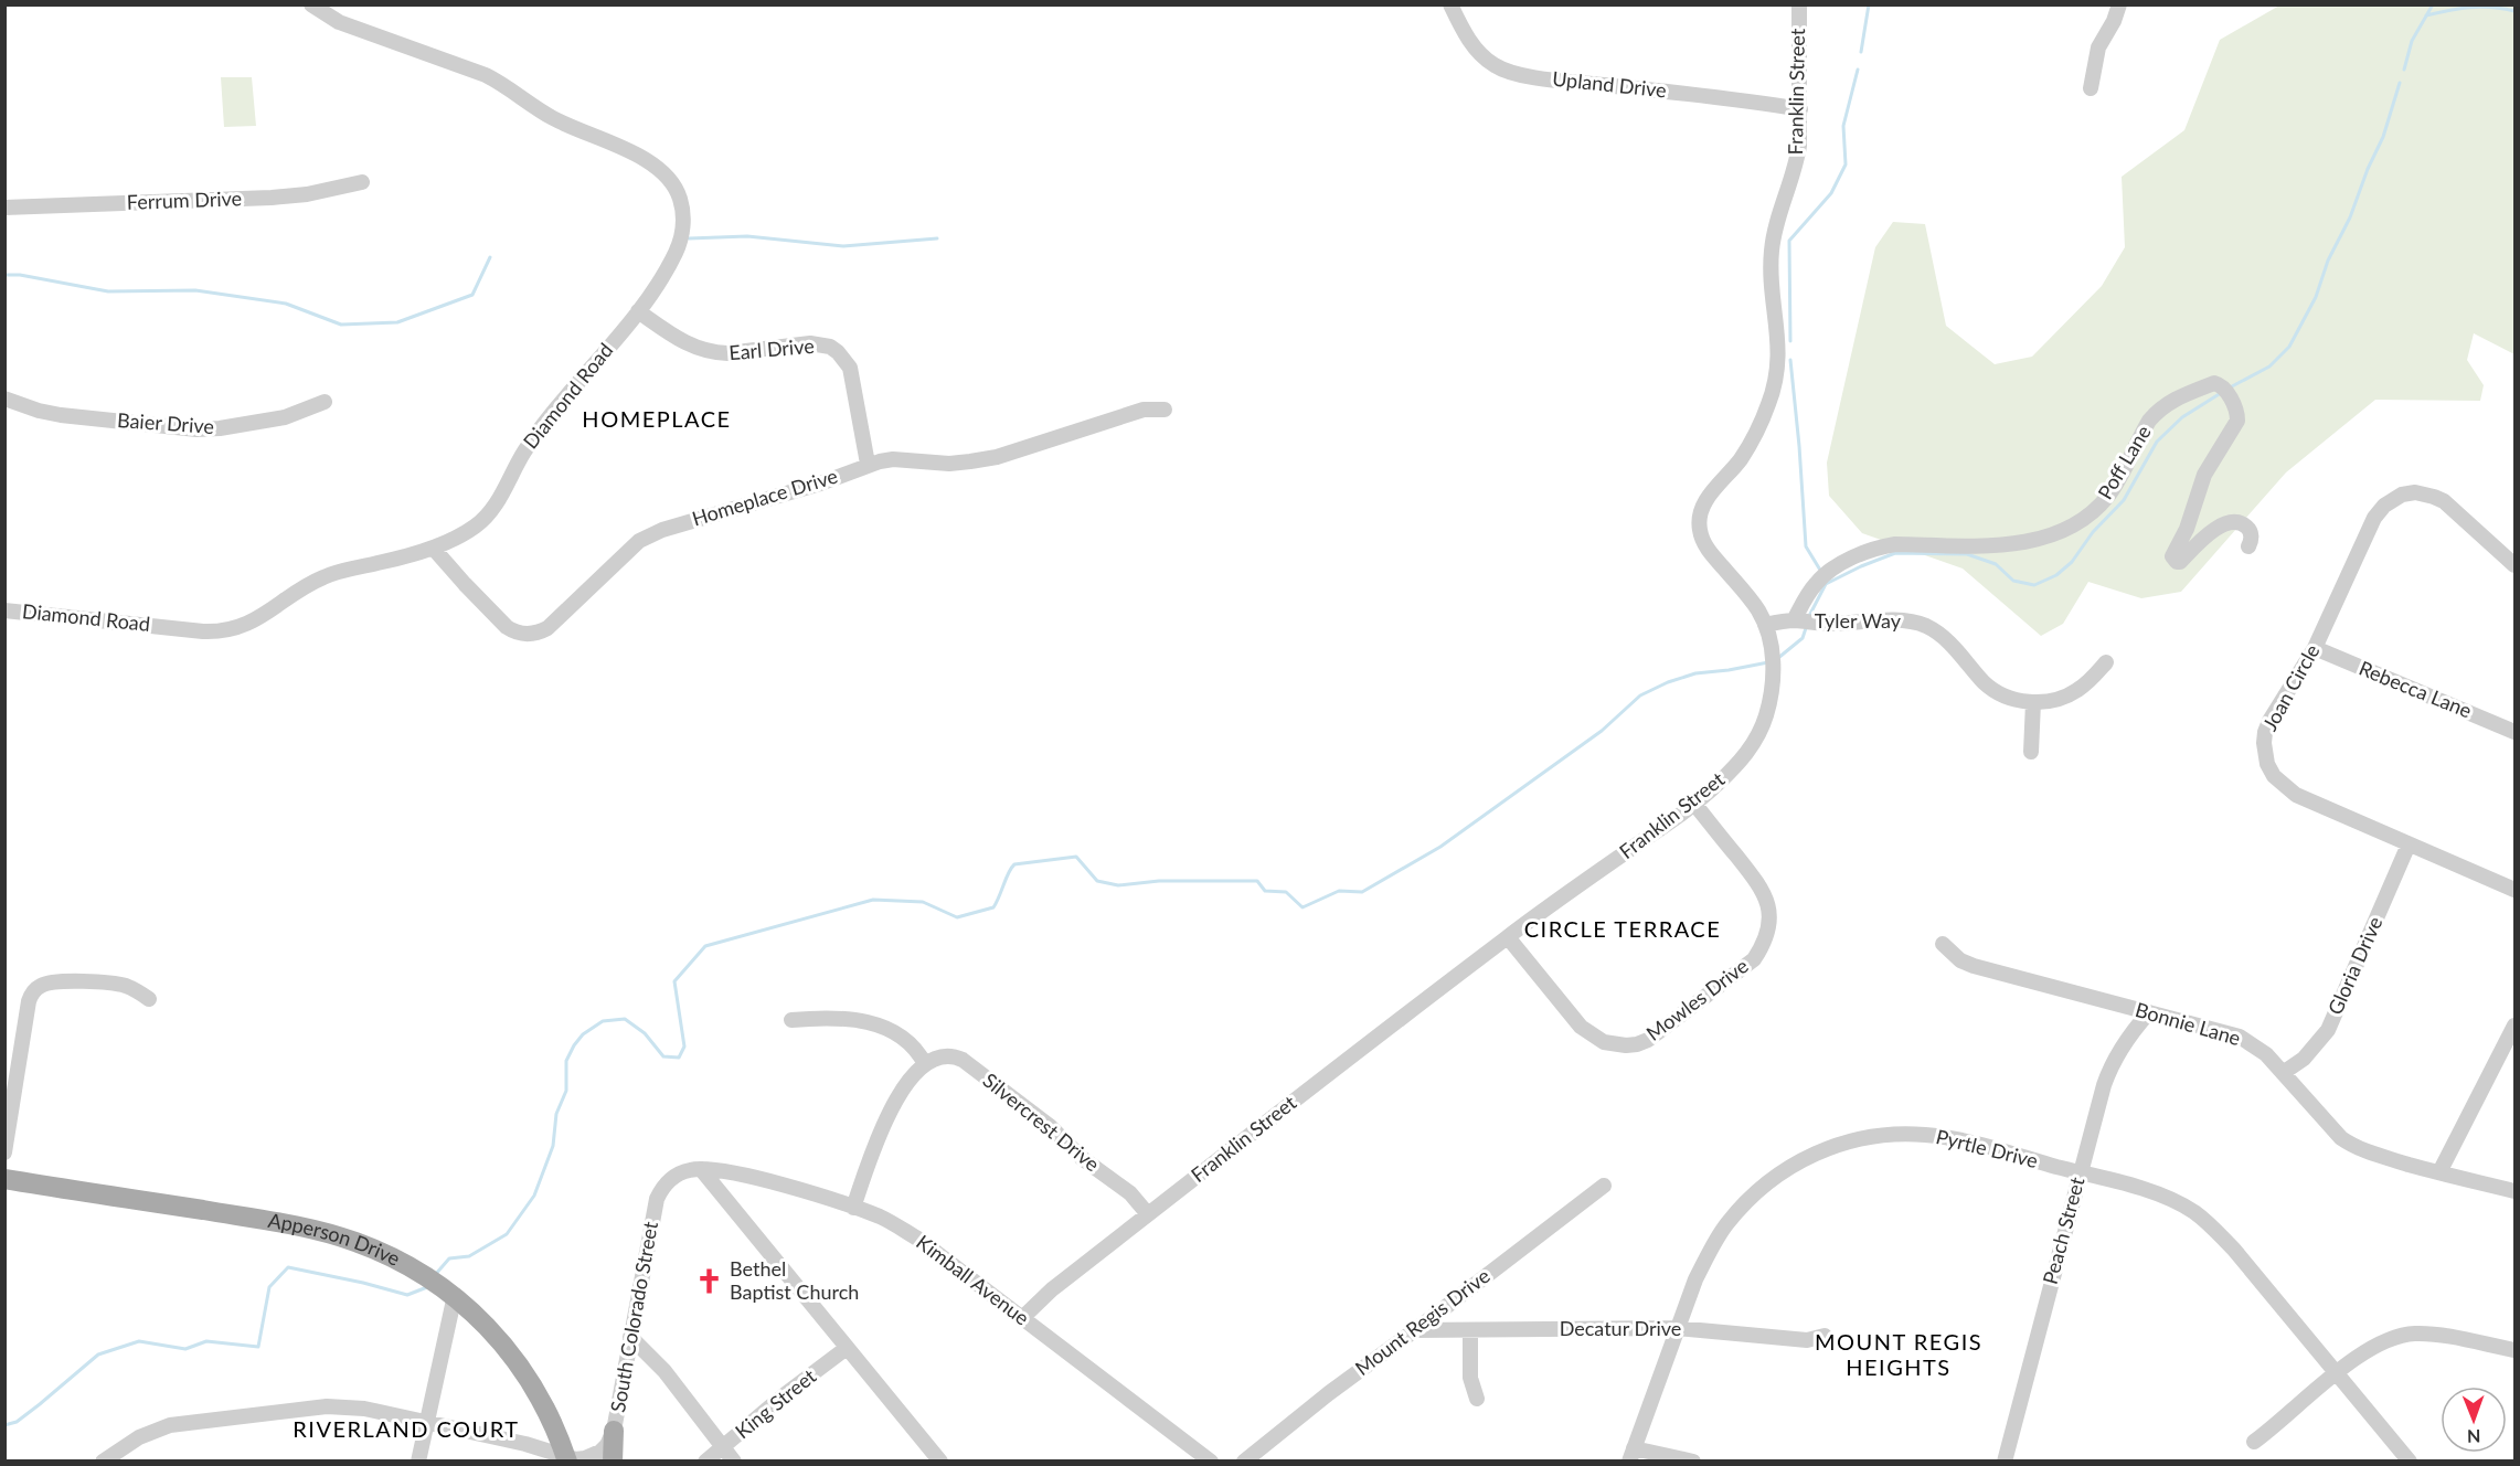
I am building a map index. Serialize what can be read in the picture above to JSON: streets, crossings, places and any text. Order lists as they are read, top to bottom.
{
  "streets": {
    "main road": ["Apperson Drive"],
    "street": [
      "Upland Drive",
      "Franklin Street",
      "Ferrum Drive",
      "Earl Drive",
      "Diamond Road",
      "Baier Drive",
      "Poff Lane",
      "Homeplace Drive",
      "Tyler Way",
      "Joan Circle",
      "Rebecca Lane",
      "Gloria Drive",
      "Mowles Drive",
      "Bonnie Lane",
      "Silvercrest Drive",
      "Pyrtle Drive",
      "Peach Street",
      "Kimball Avenue",
      "South Colorado Street",
      "Mount Regis Drive",
      "Decatur Drive",
      "King Street"
    ]
  },
  "crossings": [
    ["Upland Drive", "Franklin Street"],
    ["Franklin Street", "Tyler Way"],
    ["Franklin Street", "Mowles Drive"],
    ["Franklin Street", "Silvercrest Drive"],
    ["Franklin Street", "Kimball Avenue"],
    ["Earl Drive", "Diamond Road"],
    ["Earl Drive", "Homeplace Drive"],
    ["Diamond Road", "Homeplace Drive"],
    ["Poff Lane", "Tyler Way"],
    ["Joan Circle", "Rebecca Lane"],
    ["Joan Circle", "Gloria Drive"],
    ["Gloria Drive", "Bonnie Lane"],
    ["Bonnie Lane", "Peach Street"],
    ["Pyrtle Drive", "Peach Street"],
    ["Pyrtle Drive", "Decatur Drive"],
    ["Apperson Drive", "South Colorado Street"],
    ["Kimball Avenue", "South Colorado Street"],
    ["Mount Regis Drive", "Decatur Drive"]
  ],
  "districts": [
    "HOMEPLACE",
    "CIRCLE TERRACE",
    "MOUNT REGIS HEIGHTS",
    "RIVERLAND COURT"
  ],
  "places": {
    "church": ["Bethel Baptist Church"]
  },
  "north": "bottom"
}
